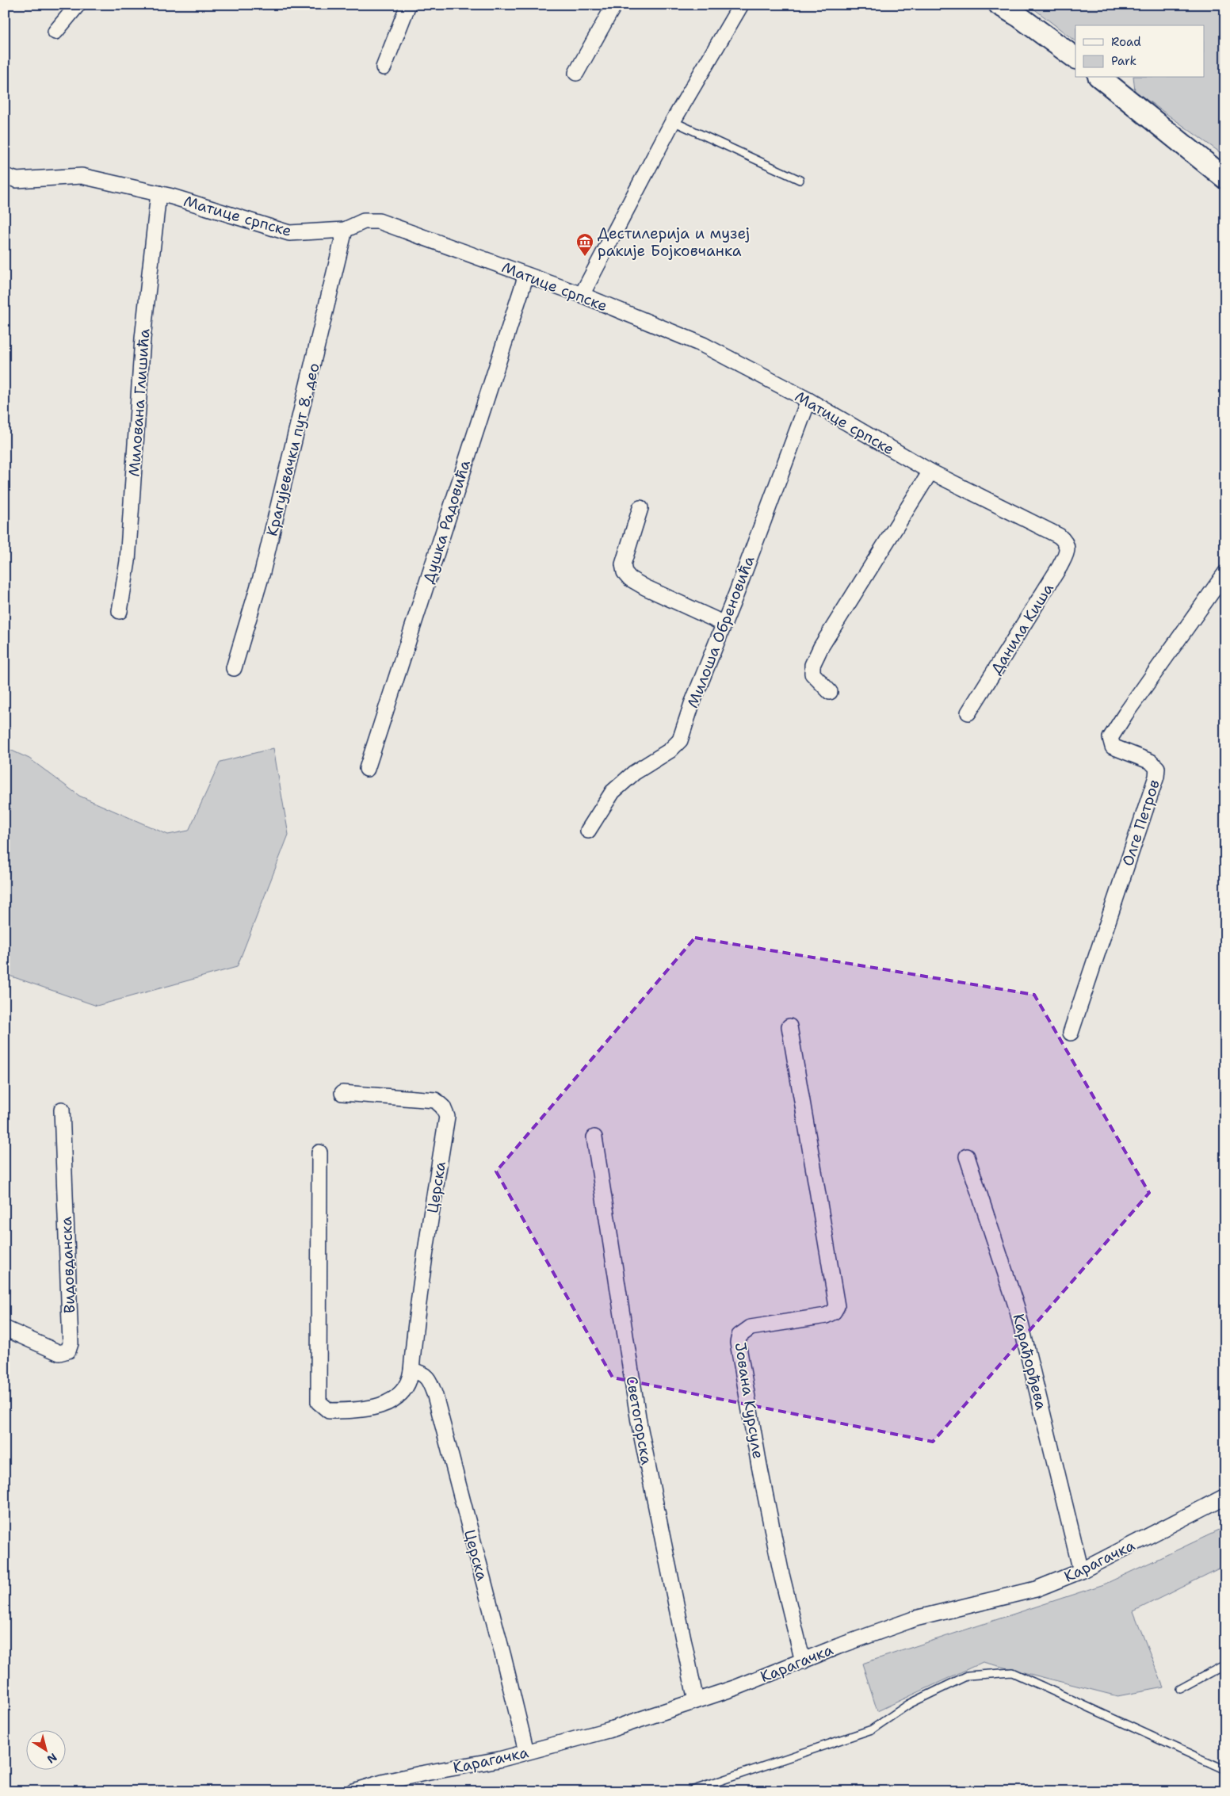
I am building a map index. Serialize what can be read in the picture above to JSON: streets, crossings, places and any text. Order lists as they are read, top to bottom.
{
  "streets": {
    "street": [
      "Матице српске",
      "Милована Глишића",
      "Крагујевачки пут 8. део",
      "Душка Радовића",
      "Данила Киша",
      "Милоша Обреновића",
      "Олге Петров",
      "Церска",
      "Видовданска",
      "Карађорђева",
      "Јована Курсуле",
      "Светогорска",
      "Карагачка"
    ]
  },
  "crossings": [
    ["Матице српске", "Милована Глишића"],
    ["Матице српске", "Крагујевачки пут 8. део"],
    ["Матице српске", "Душка Радовића"],
    ["Матице српске", "Данила Киша"],
    ["Матице српске", "Милоша Обреновића"],
    ["Церска", "Карагачка"],
    ["Карађорђева", "Карагачка"],
    ["Јована Курсуле", "Карагачка"],
    ["Светогорска", "Карагачка"]
  ],
  "places": {
    "museum": ["Дестилерија и музеј ракије Бојковчанка"]
  },
  "legend": ["Road", "Park"],
  "north": "bottom right"
}
